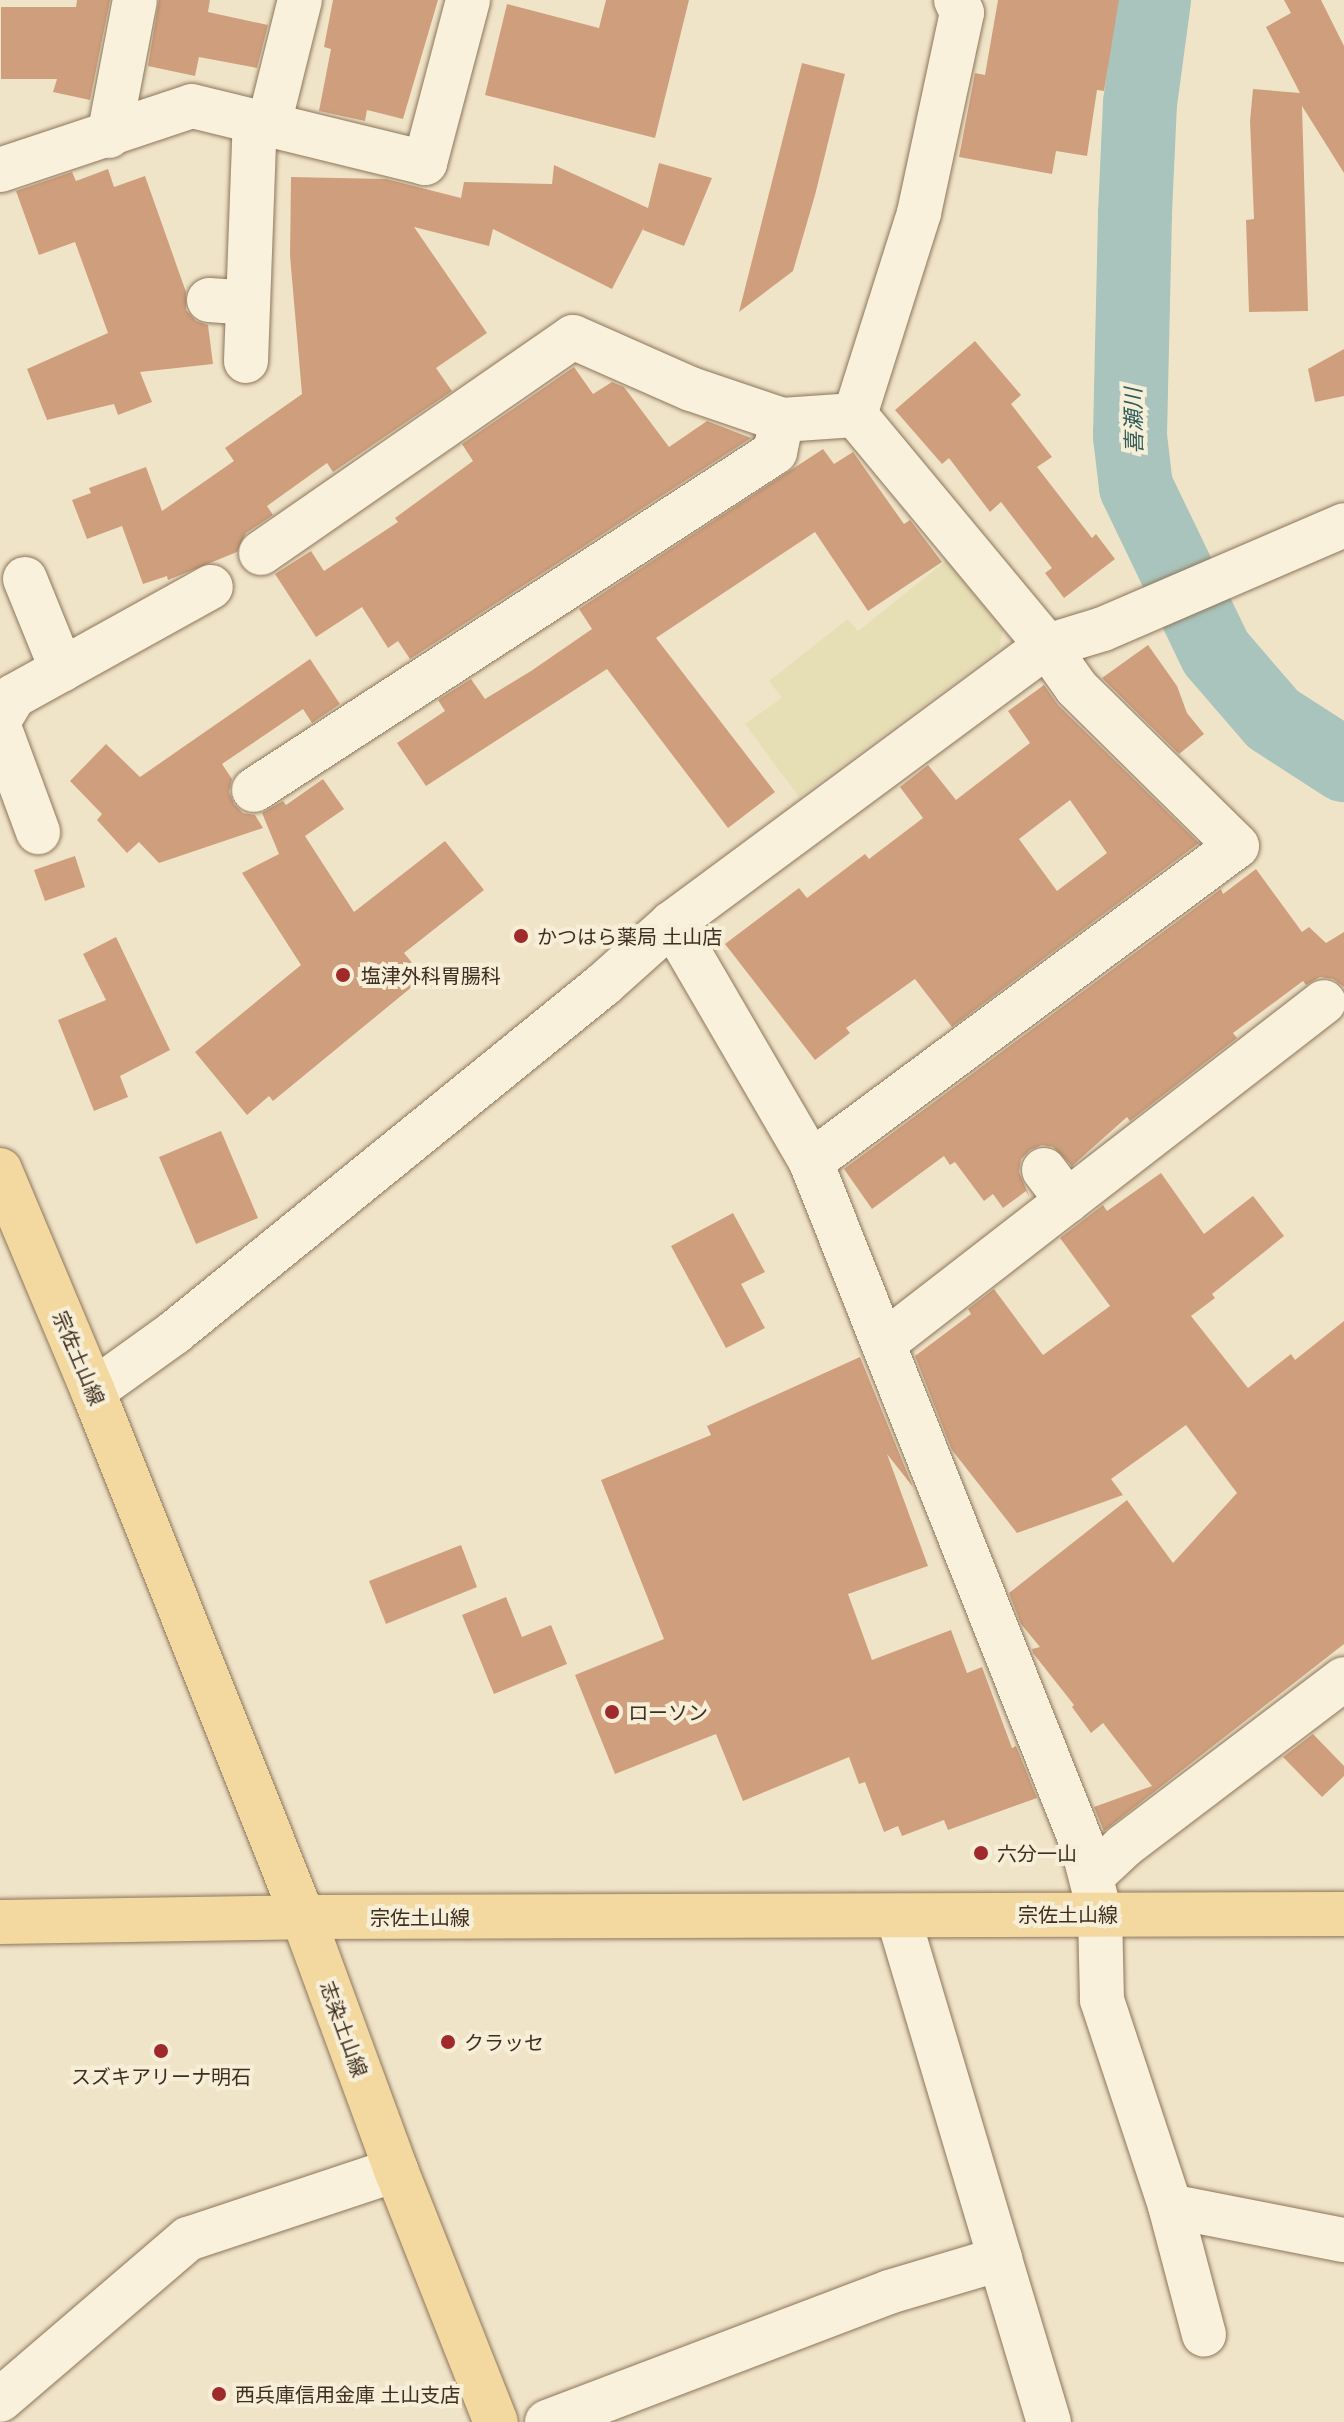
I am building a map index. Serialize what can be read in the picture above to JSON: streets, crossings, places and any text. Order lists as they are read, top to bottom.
{
  "streets": {
    "main road": ["宗佐土山線", "志染土山線"]
  },
  "crossings": [
    ["宗佐土山線", "志染土山線"]
  ],
  "water": ["喜瀬川"],
  "places": [
    "かつはら薬局 土山店",
    "塩津外科胃腸科",
    "ローソン",
    "六分一山",
    "クラッセ",
    "スズキアリーナ明石",
    "西兵庫信用金庫 土山支店"
  ]
}
